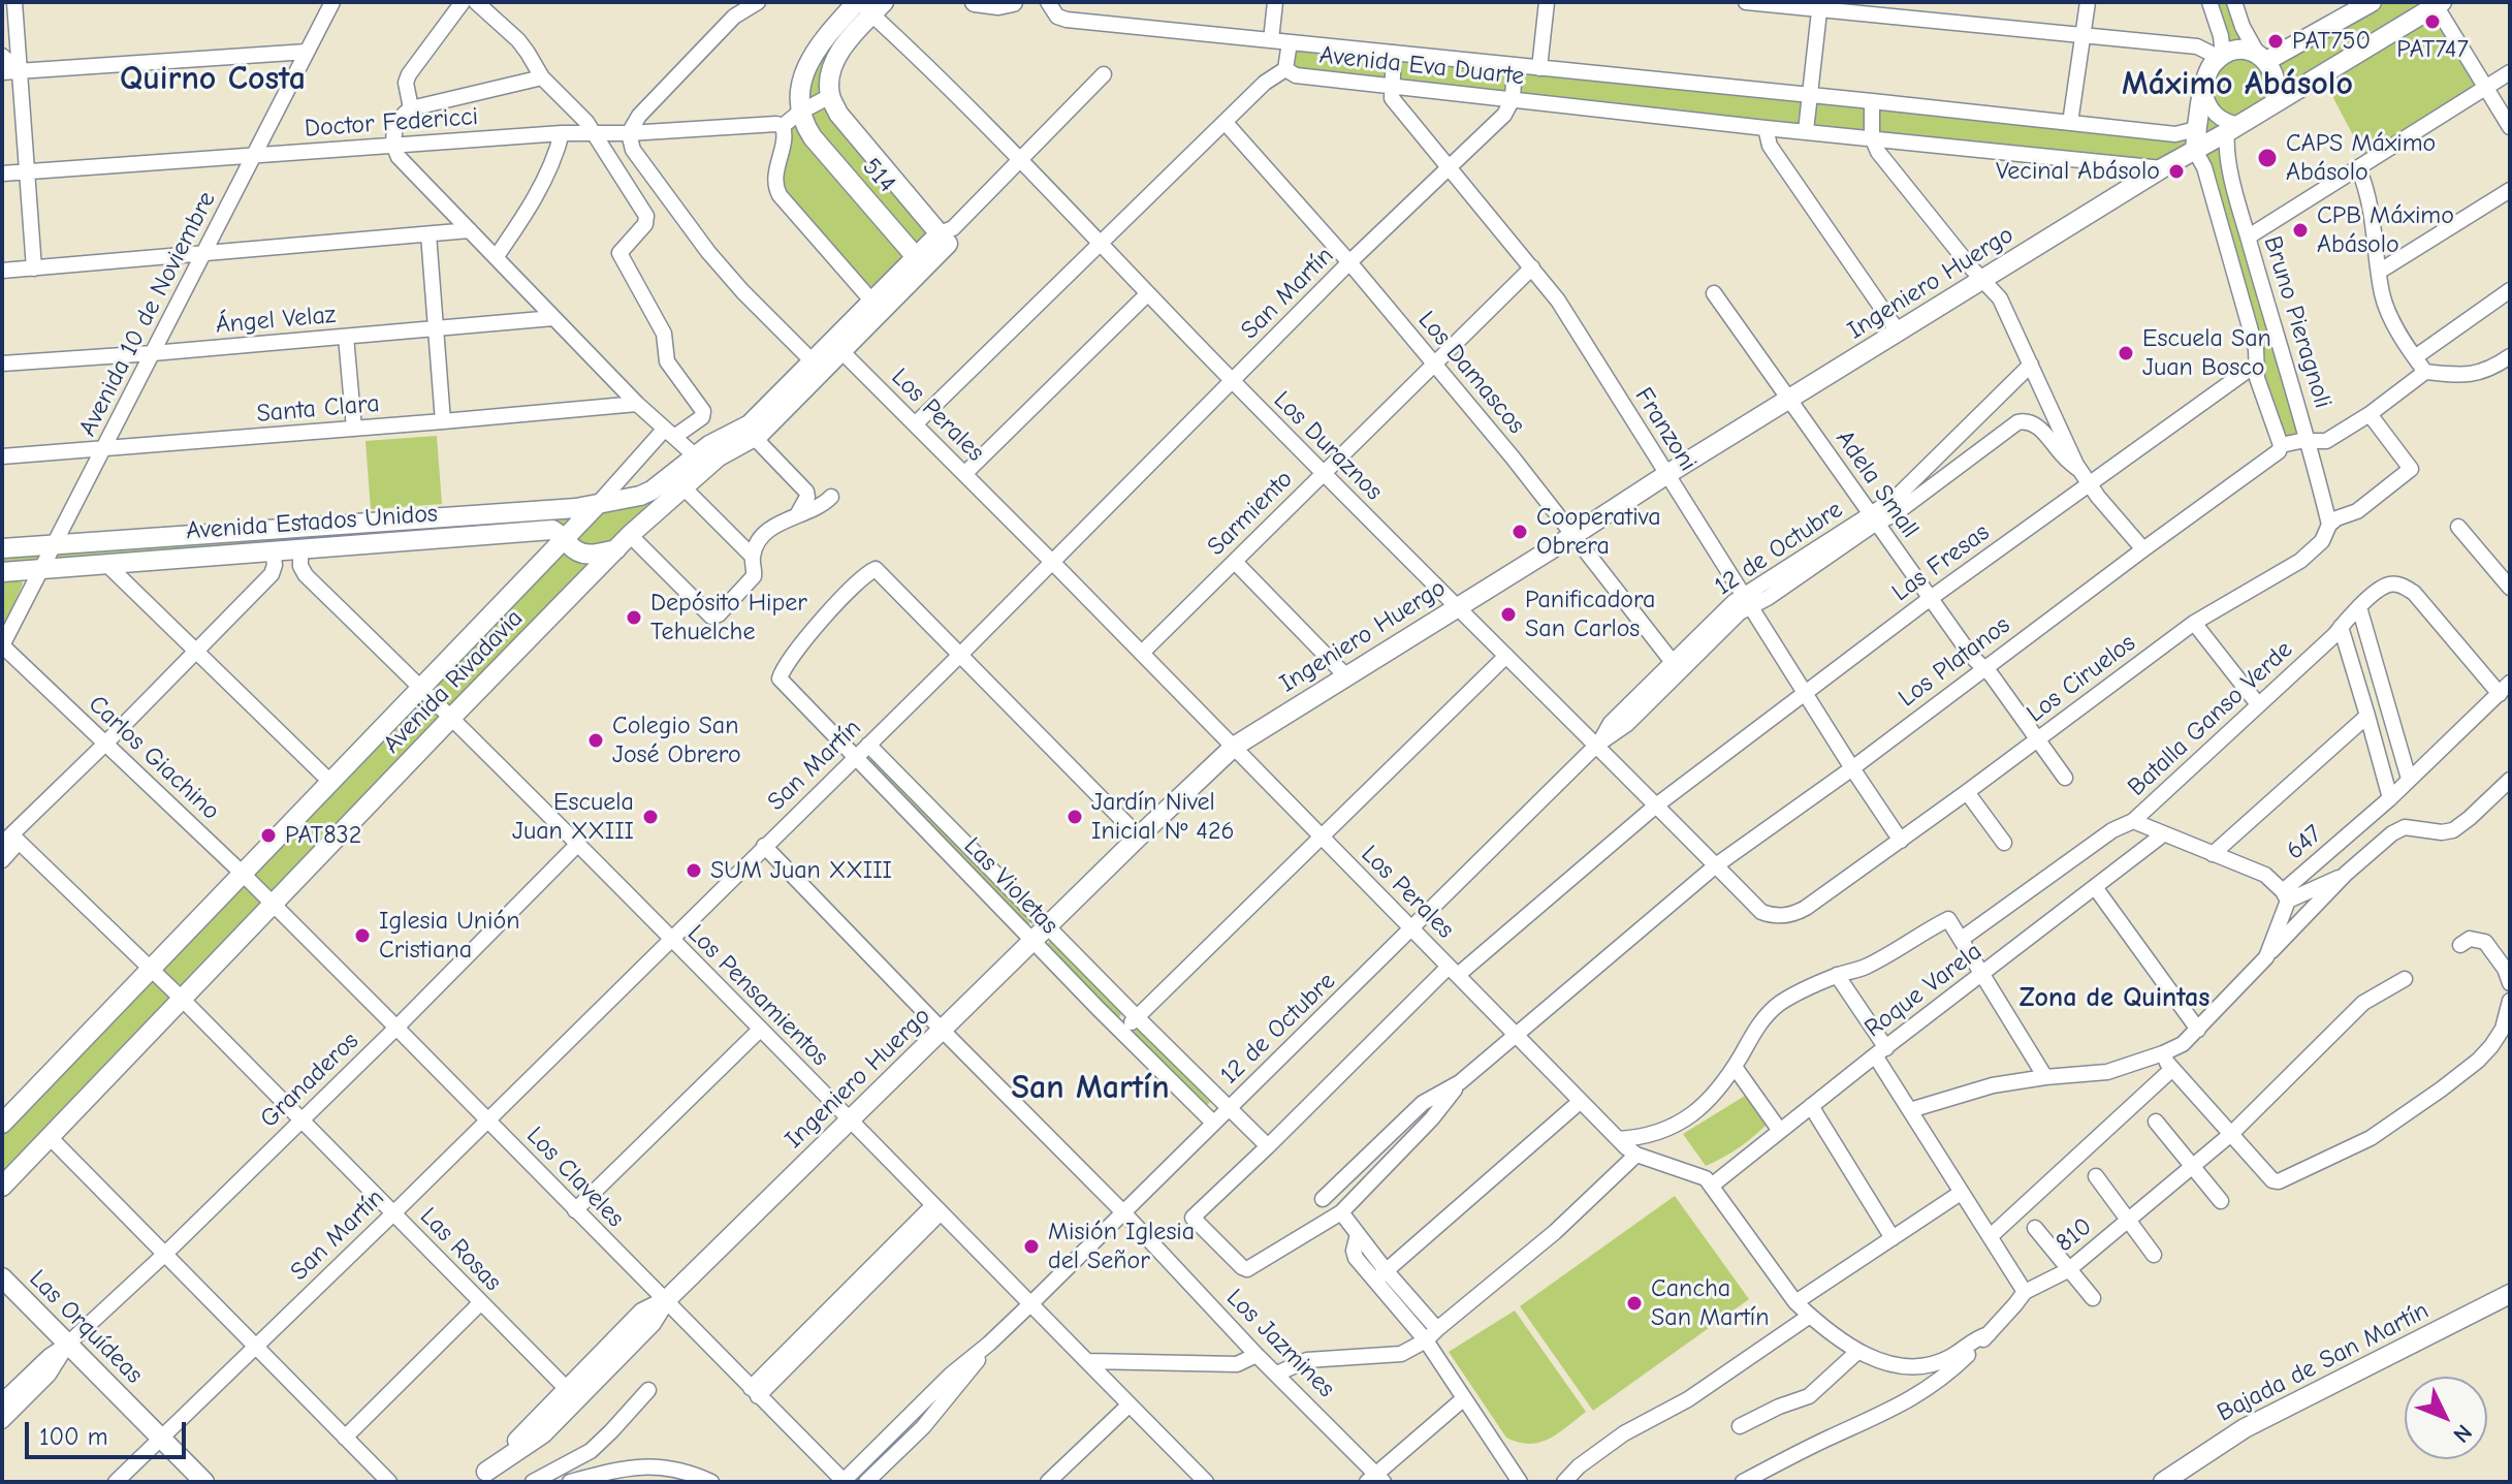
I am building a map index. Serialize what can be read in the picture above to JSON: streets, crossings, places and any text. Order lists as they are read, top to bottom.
{
  "streets": {
    "main road": [
      "514",
      "Ingeniero Huergo",
      "Avenida Estados Unidos",
      "Avenida Rivadavia",
      "Las Orquídeas",
      "Bajada de San Martín"
    ],
    "street": [
      "Avenida Eva Duarte",
      "Doctor Federicci",
      "San Martín",
      "Avenida 10 de Noviembre",
      "Ángel Velaz",
      "Bruno Pieragnoli",
      "Los Damascos",
      "Santa Clara",
      "Los Perales",
      "Franzoni",
      "Los Duraznos",
      "Adela Small",
      "Sarmiento",
      "12 de Octubre",
      "Las Fresas",
      "Los Platanos",
      "Los Ciruelos",
      "Batalla Ganso Verde",
      "Carlos Giachino",
      "647",
      "Las Violetas",
      "Roque Varela",
      "Los Pensamientos",
      "Granaderos",
      "Los Claveles",
      "810",
      "Las Rosas",
      "Los Jazmines"
    ]
  },
  "crossings": [
    ["Avenida Eva Duarte", "Ingeniero Huergo"],
    ["Avenida Eva Duarte", "San Martín"],
    ["Avenida Eva Duarte", "Franzoni"],
    ["Doctor Federicci", "Avenida 10 de Noviembre"],
    ["514", "Avenida Rivadavia"],
    ["Ingeniero Huergo", "Bruno Pieragnoli"],
    ["Ingeniero Huergo", "Los Damascos"],
    ["Ingeniero Huergo", "Los Perales"],
    ["Ingeniero Huergo", "Franzoni"],
    ["Ingeniero Huergo", "Los Duraznos"],
    ["Ingeniero Huergo", "Adela Small"],
    ["Ingeniero Huergo", "Las Violetas"],
    ["Ingeniero Huergo", "Los Pensamientos"],
    ["Ingeniero Huergo", "Los Claveles"],
    ["Ingeniero Huergo", "Las Rosas"],
    ["Ingeniero Huergo", "Los Jazmines"],
    ["San Martín", "Los Damascos"],
    ["San Martín", "Los Perales"],
    ["San Martín", "Franzoni"],
    ["San Martín", "Los Duraznos"],
    ["San Martín", "Las Violetas"],
    ["San Martín", "Los Pensamientos"],
    ["San Martín", "Los Claveles"],
    ["San Martín", "Las Rosas"],
    ["San Martín", "Las Orquídeas"],
    ["San Martín", "Los Jazmines"],
    ["Avenida 10 de Noviembre", "Ángel Velaz"],
    ["Avenida 10 de Noviembre", "Santa Clara"],
    ["Avenida 10 de Noviembre", "Avenida Estados Unidos"],
    ["Avenida 10 de Noviembre", "Carlos Giachino"],
    ["Bruno Pieragnoli", "Las Fresas"],
    ["Bruno Pieragnoli", "Los Platanos"],
    ["Bruno Pieragnoli", "Los Ciruelos"],
    ["Los Damascos", "Sarmiento"],
    ["Los Damascos", "12 de Octubre"],
    ["Los Perales", "Sarmiento"],
    ["Los Perales", "12 de Octubre"],
    ["Los Perales", "Las Fresas"],
    ["Los Perales", "Los Platanos"],
    ["Los Perales", "Avenida Rivadavia"],
    ["Los Perales", "Roque Varela"],
    ["Los Perales", "810"],
    ["Franzoni", "Sarmiento"],
    ["Franzoni", "12 de Octubre"],
    ["Franzoni", "Las Fresas"],
    ["Franzoni", "Los Platanos"],
    ["Franzoni", "Los Ciruelos"],
    ["Los Duraznos", "Sarmiento"],
    ["Los Duraznos", "12 de Octubre"],
    ["Los Duraznos", "Las Fresas"],
    ["Los Duraznos", "Los Platanos"],
    ["Los Duraznos", "Los Ciruelos"],
    ["Los Duraznos", "Avenida Rivadavia"],
    ["Adela Small", "12 de Octubre"],
    ["Adela Small", "Las Fresas"],
    ["Adela Small", "Los Platanos"],
    ["Adela Small", "Los Ciruelos"],
    ["Avenida Estados Unidos", "Avenida Rivadavia"],
    ["Avenida Estados Unidos", "Los Pensamientos"],
    ["12 de Octubre", "Las Violetas"],
    ["12 de Octubre", "Los Pensamientos"],
    ["12 de Octubre", "Los Claveles"],
    ["12 de Octubre", "Los Jazmines"],
    ["Las Fresas", "Los Platanos"],
    ["Las Fresas", "Las Violetas"],
    ["Avenida Rivadavia", "Carlos Giachino"],
    ["Avenida Rivadavia", "Los Pensamientos"],
    ["Avenida Rivadavia", "Los Claveles"],
    ["Avenida Rivadavia", "Las Rosas"],
    ["Batalla Ganso Verde", "647"],
    ["Carlos Giachino", "Los Claveles"],
    ["Los Pensamientos", "Granaderos"],
    ["Granaderos", "Los Claveles"],
    ["Granaderos", "Las Rosas"],
    ["Granaderos", "Las Orquídeas"]
  ],
  "districts": [
    "Quirno Costa",
    "Máximo Abásolo",
    "Zona de Quintas",
    "San Martín"
  ],
  "places": [
    "PAT747",
    "PAT750",
    "CAPS Máximo Abásolo",
    "Vecinal Abásolo",
    "CPB Máximo Abásolo",
    "Escuela San Juan Bosco",
    "Cooperativa Obrera",
    "Panificadora San Carlos",
    "Depósito Hiper Tehuelche",
    "Colegio San José Obrero",
    "Escuela Juan XXIII",
    "Jardín Nivel Inicial Nº 426",
    "PAT832",
    "SUM Juan XXIII",
    "Iglesia Unión Cristiana",
    "Misión Iglesia del Señor",
    "Cancha San Martín"
  ],
  "scale_bar": "100 m",
  "north": "bottom right"
}
